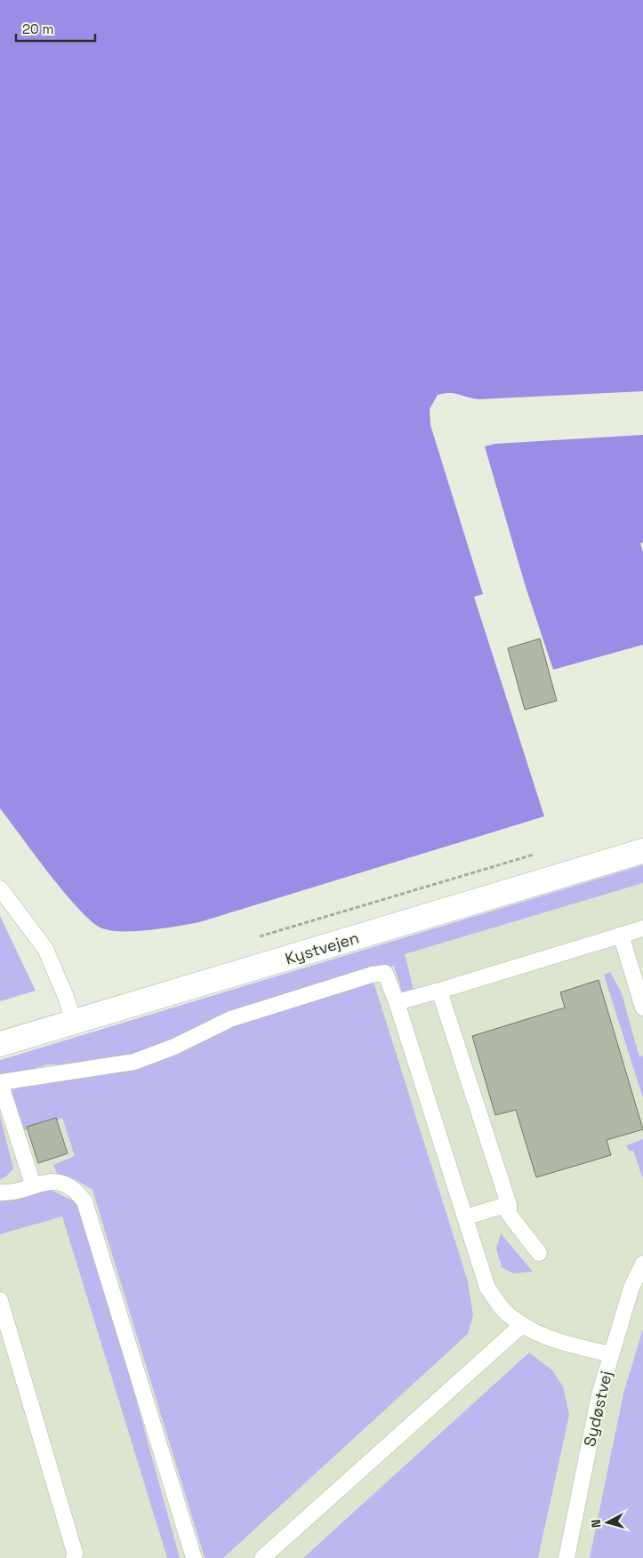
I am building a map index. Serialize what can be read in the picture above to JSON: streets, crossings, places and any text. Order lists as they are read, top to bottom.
{
  "streets": {
    "street": ["Kystvejen"],
    "lane": ["Sydøstvej"]
  },
  "scale_bar": "20 m",
  "north": "left"
}
